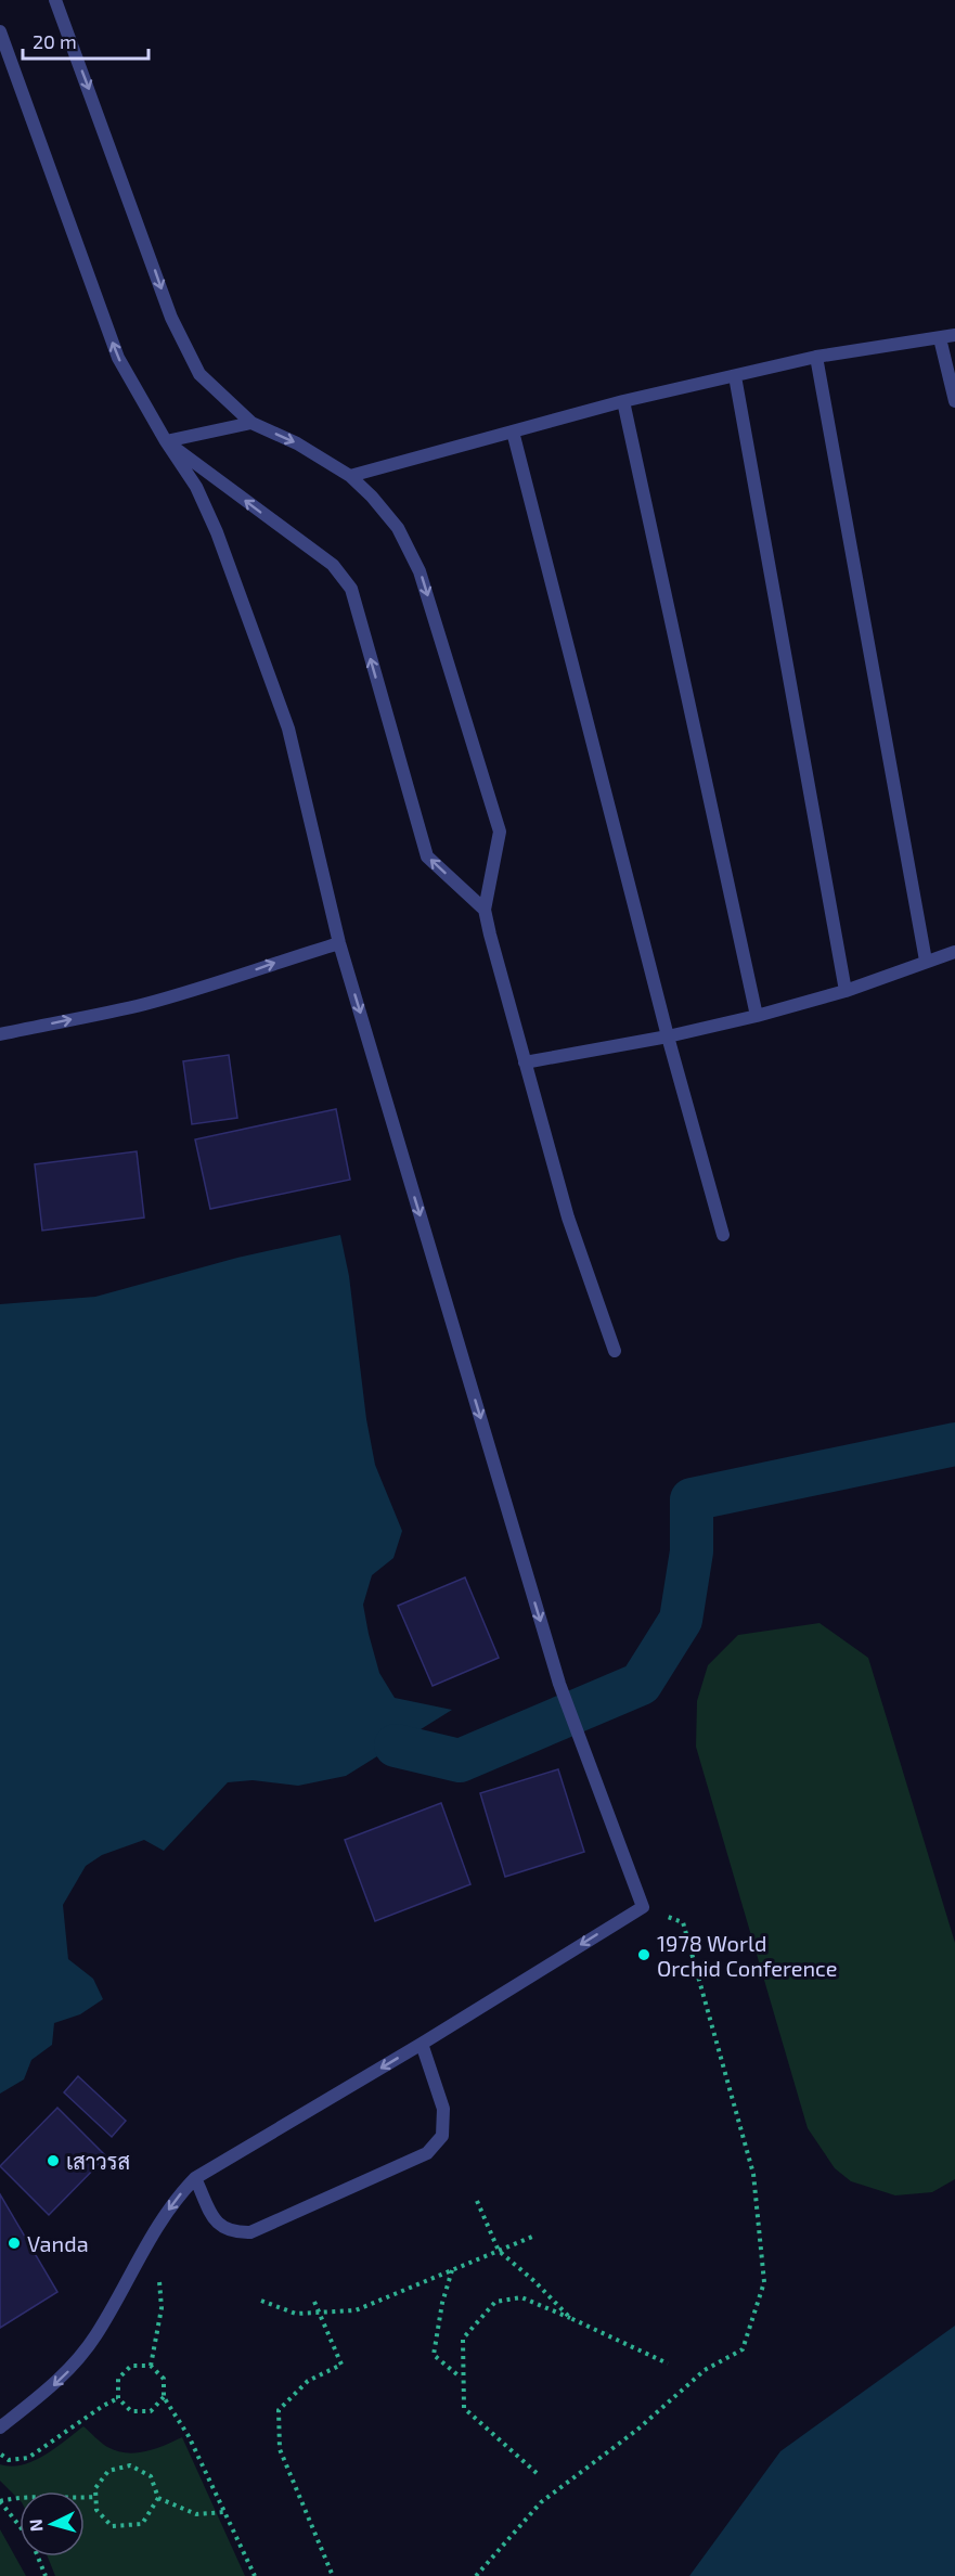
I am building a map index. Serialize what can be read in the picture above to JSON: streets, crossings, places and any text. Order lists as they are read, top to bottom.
{
  "places": ["1978 World Orchid Conference", "เสาวรส", "Vanda"],
  "scale_bar": "20 m",
  "north": "left"
}
